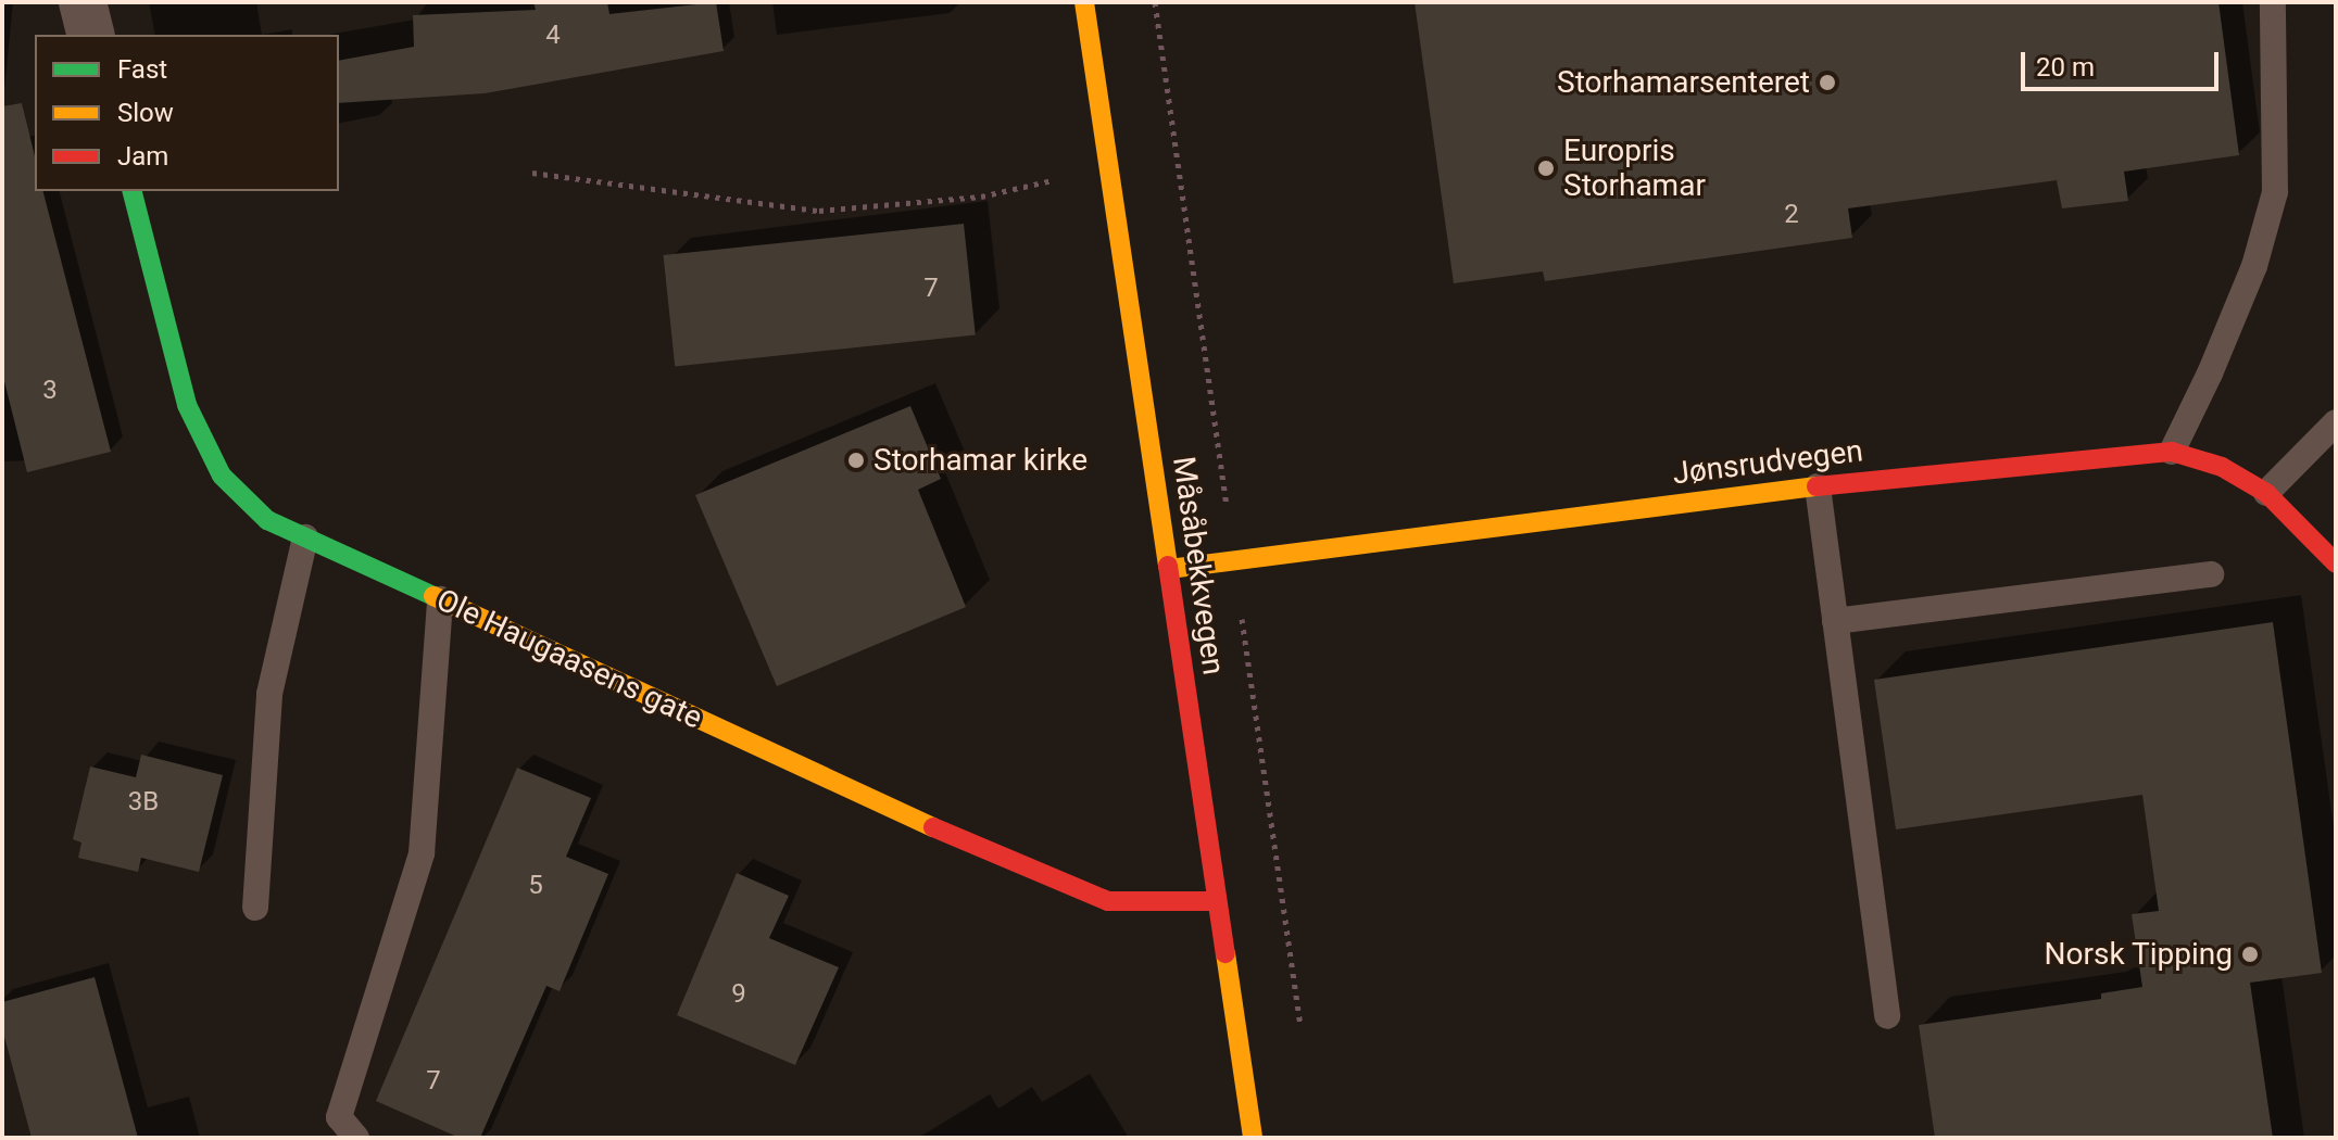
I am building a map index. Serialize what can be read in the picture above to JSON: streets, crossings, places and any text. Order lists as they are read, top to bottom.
{
  "streets": {
    "street": ["Jønsrudvegen", "Måsåbekkvegen", "Ole Haugaasens gate"]
  },
  "crossings": [
    ["Jønsrudvegen", "Måsåbekkvegen"],
    ["Måsåbekkvegen", "Ole Haugaasens gate"]
  ],
  "places": [
    "Storhamarsenteret",
    "Europris Storhamar",
    "Storhamar kirke",
    "Norsk Tipping"
  ],
  "house_numbers": [
    "4",
    "2",
    "7",
    "3",
    "3B",
    "5",
    "9",
    "7"
  ],
  "legend": ["Fast", "Slow", "Jam"],
  "scale_bar": "20 m"
}
